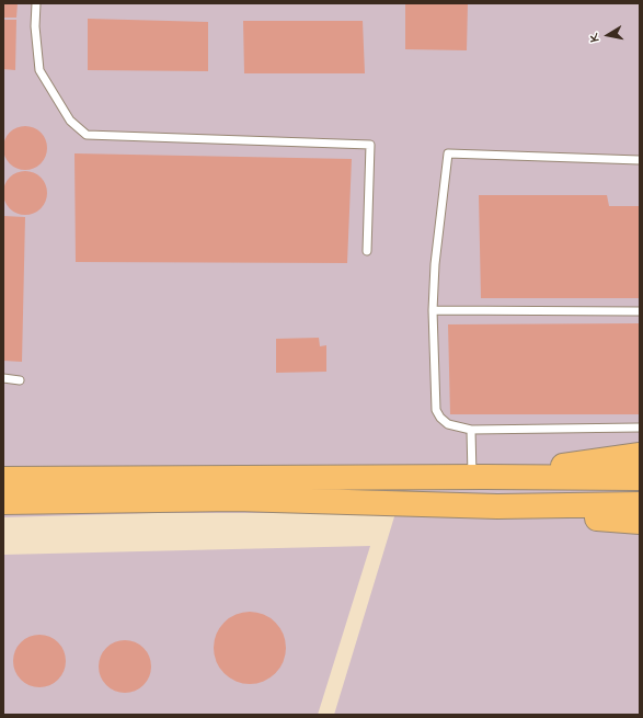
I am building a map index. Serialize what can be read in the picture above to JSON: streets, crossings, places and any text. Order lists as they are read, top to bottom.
{
  "north": "left"
}
